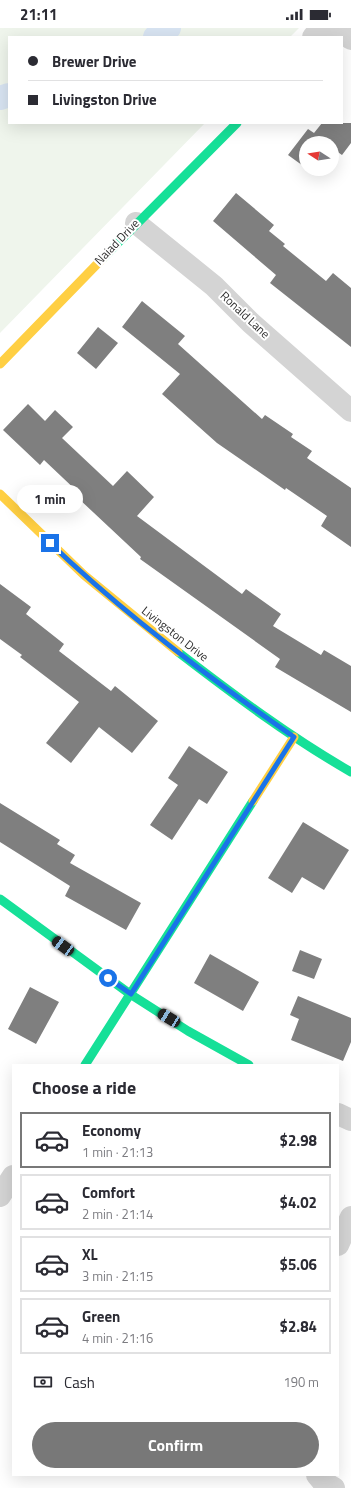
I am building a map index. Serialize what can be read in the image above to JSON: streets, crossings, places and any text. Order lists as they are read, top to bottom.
{
  "streets": {
    "street": ["Naiad Drive", "Ronald Lane", "Livingston Drive"]
  },
  "crossings": [
    ["Naiad Drive", "Ronald Lane"]
  ],
  "north": "left",
  "page": {
    "status": "21:11",
    "banner": ["Brewer Drive", "Livingston Drive"],
    "bubble": "1 min",
    "heading": "Choose a ride",
    "list": [
      {
        "name": "Economy",
        "note": "1 min · 21:13",
        "value": "$2.98"
      },
      {
        "name": "Comfort",
        "note": "2 min · 21:14",
        "value": "$4.02"
      },
      {
        "name": "XL",
        "note": "3 min · 21:15",
        "value": "$5.06"
      },
      {
        "name": "Green",
        "note": "4 min · 21:16",
        "value": "$2.84"
      }
    ],
    "pay": ["Cash", "190 m"],
    "buttons": "Confirm"
  }
}
